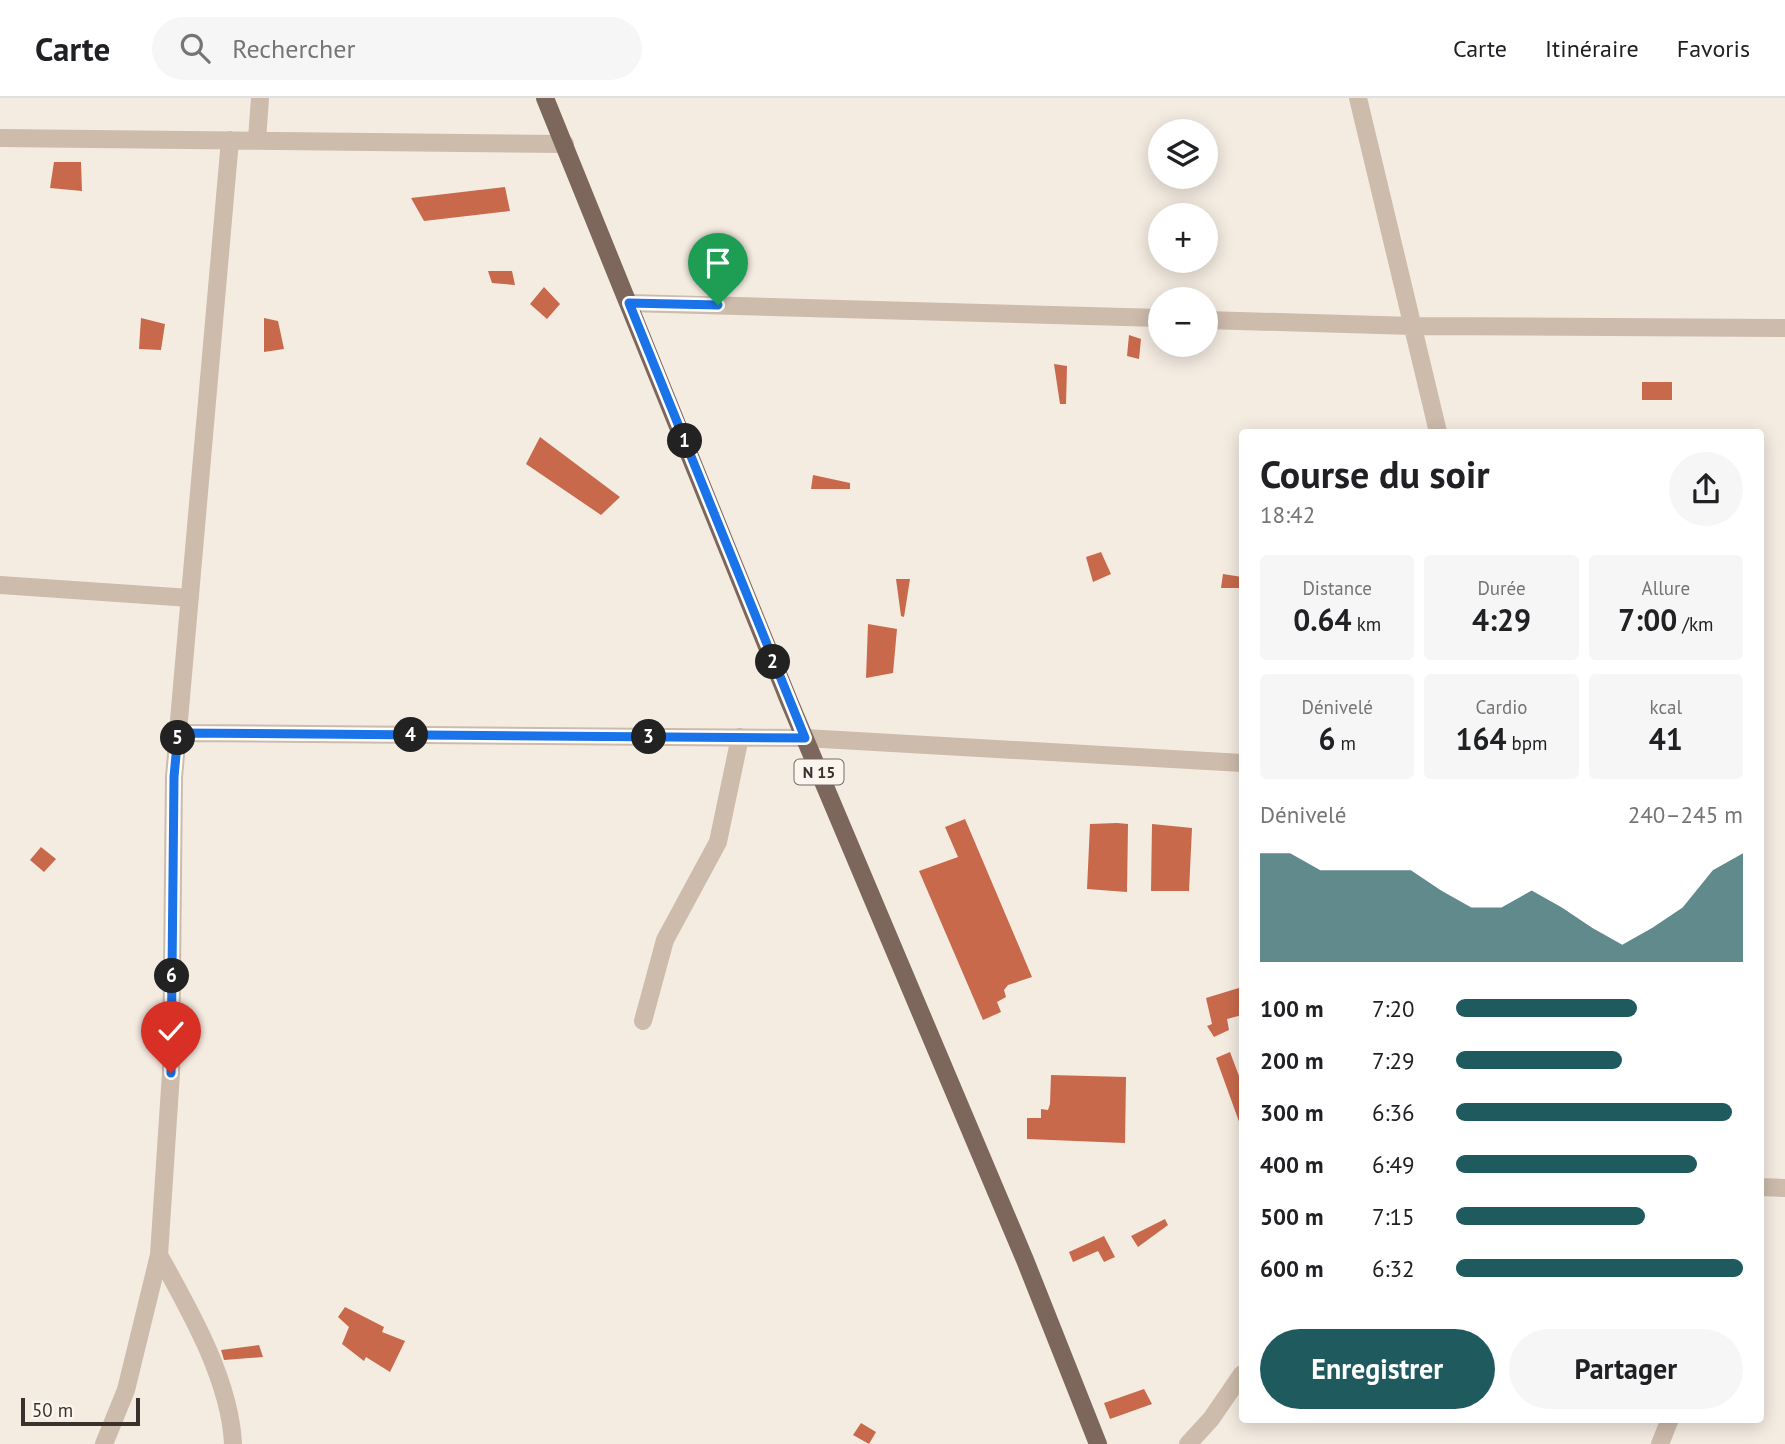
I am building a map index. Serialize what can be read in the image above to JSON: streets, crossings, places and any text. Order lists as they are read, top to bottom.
{
  "streets": {
    "main road": ["N 15"]
  },
  "scale_bar": "50 m",
  "page": {
    "header": "Carte",
    "search": "Rechercher",
    "nav": ["Carte", "Itinéraire", "Favoris"],
    "map_buttons": ["+", "−"],
    "pins": [
      "1",
      "2",
      "4",
      "3",
      "5",
      "6"
    ],
    "heading": ["Course du soir", "18:42"],
    "stats": [
      ["Distance", "0.64 km"],
      ["Durée", "4:29"],
      ["Allure", "7:00 /km"],
      ["Dénivelé", "6 m"],
      ["Cardio", "164 bpm"],
      ["kcal", "41"]
    ],
    "chart": ["Dénivelé", "240–245 m"],
    "list": [
      {
        "name": "100 m",
        "note": "7:20"
      },
      {
        "name": "200 m",
        "note": "7:29"
      },
      {
        "name": "300 m",
        "note": "6:36"
      },
      {
        "name": "400 m",
        "note": "6:49"
      },
      {
        "name": "500 m",
        "note": "7:15"
      },
      {
        "name": "600 m",
        "note": "6:32"
      }
    ],
    "buttons": ["Enregistrer", "Partager"],
    "scale": "50 m"
  }
}
